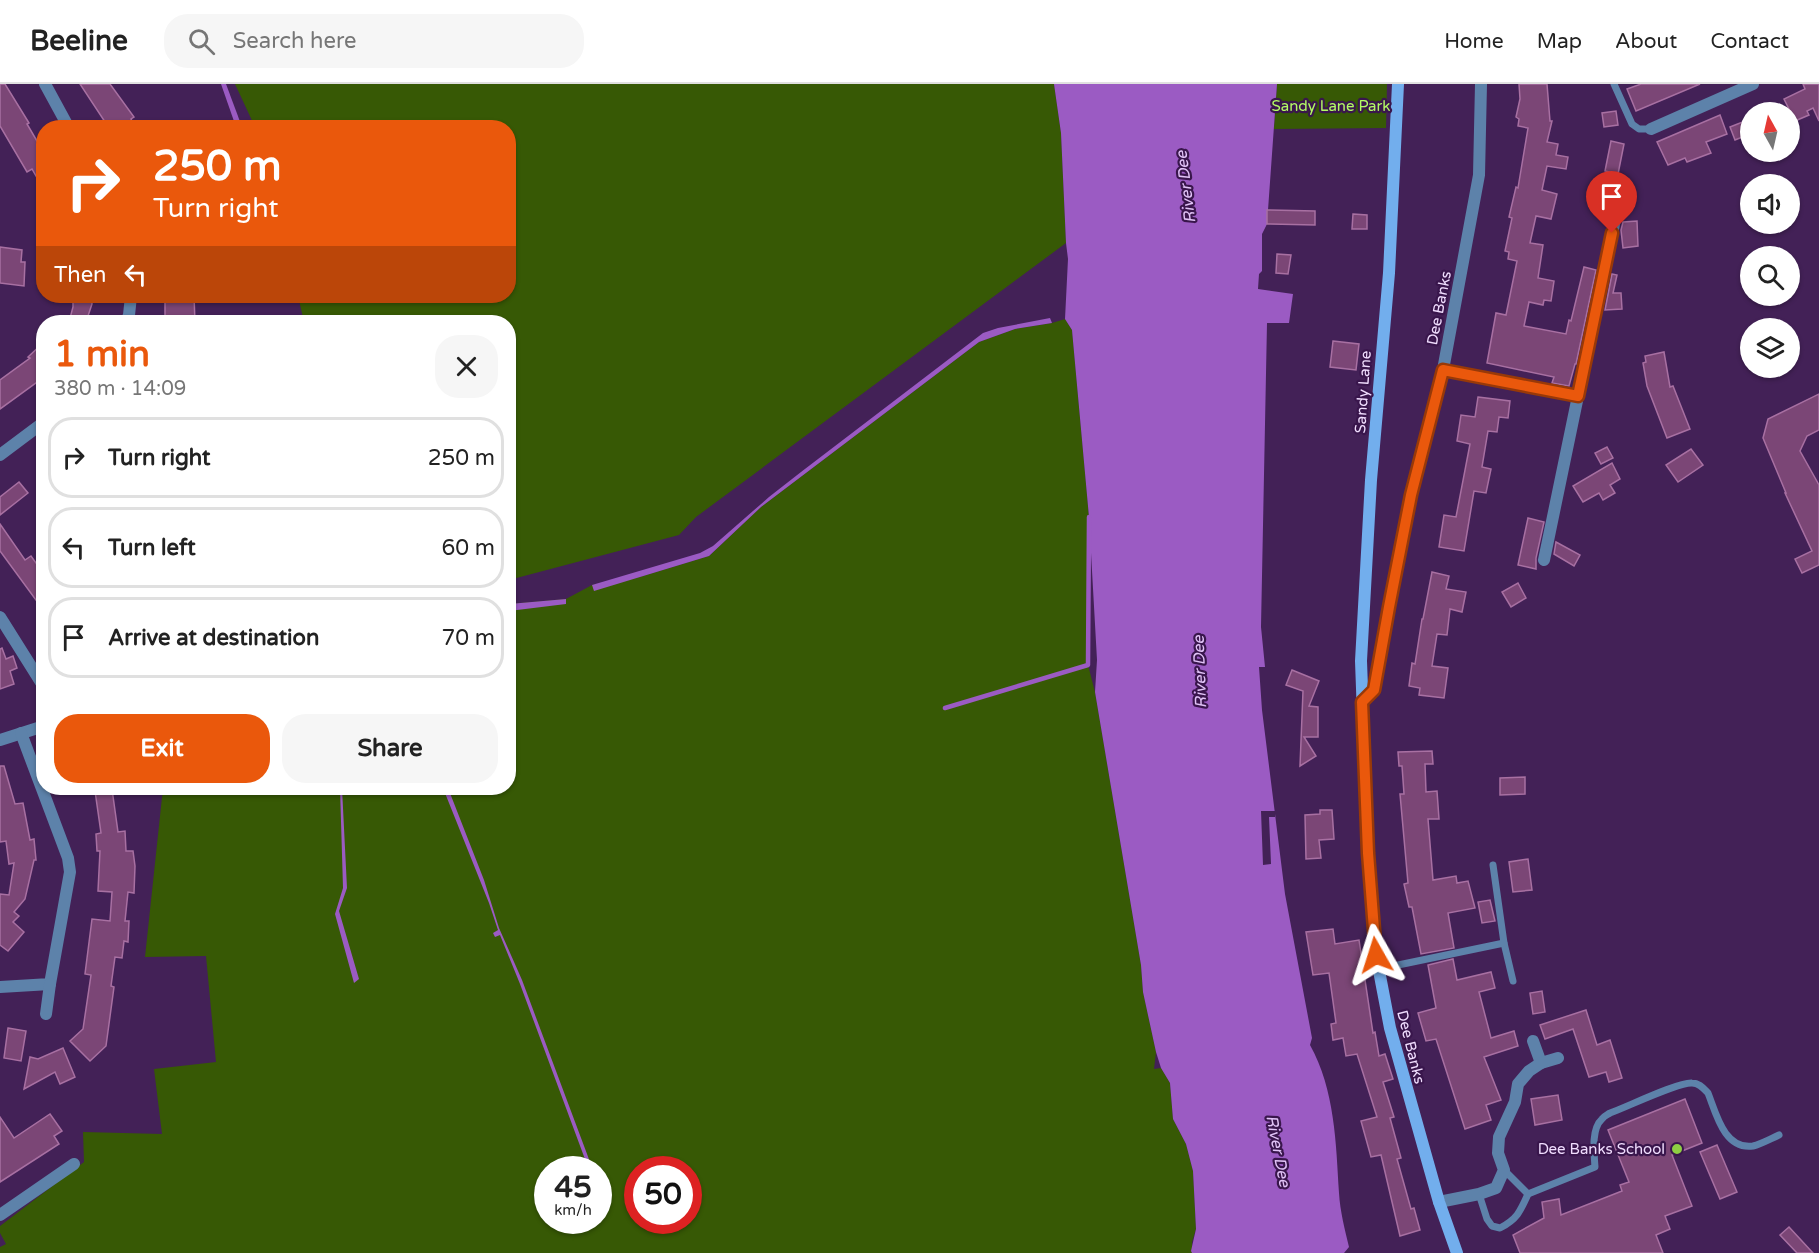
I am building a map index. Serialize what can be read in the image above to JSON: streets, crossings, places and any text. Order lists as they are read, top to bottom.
{
  "streets": {
    "main road": ["Dee Banks", "Sandy Lane"]
  },
  "crossings": [
    ["Dee Banks", "Sandy Lane"]
  ],
  "water": ["River Dee"],
  "parks": ["Sandy Lane Park"],
  "places": ["Dee Banks School"],
  "north": "top",
  "page": {
    "header": "Beeline",
    "search": "Search here",
    "nav": [
      "Home",
      "Map",
      "About",
      "Contact"
    ],
    "turn": ["250 m", "Turn right"],
    "then": "Then",
    "heading": ["1 min", "380 m · 14:09"],
    "list": [
      {
        "name": "Turn right",
        "value": "250 m"
      },
      {
        "name": "Turn left",
        "value": "60 m"
      },
      {
        "name": "Arrive at destination",
        "value": "70 m"
      }
    ],
    "buttons": ["Exit", "Share"],
    "speed": "45 km/h",
    "limit": "50"
  }
}
